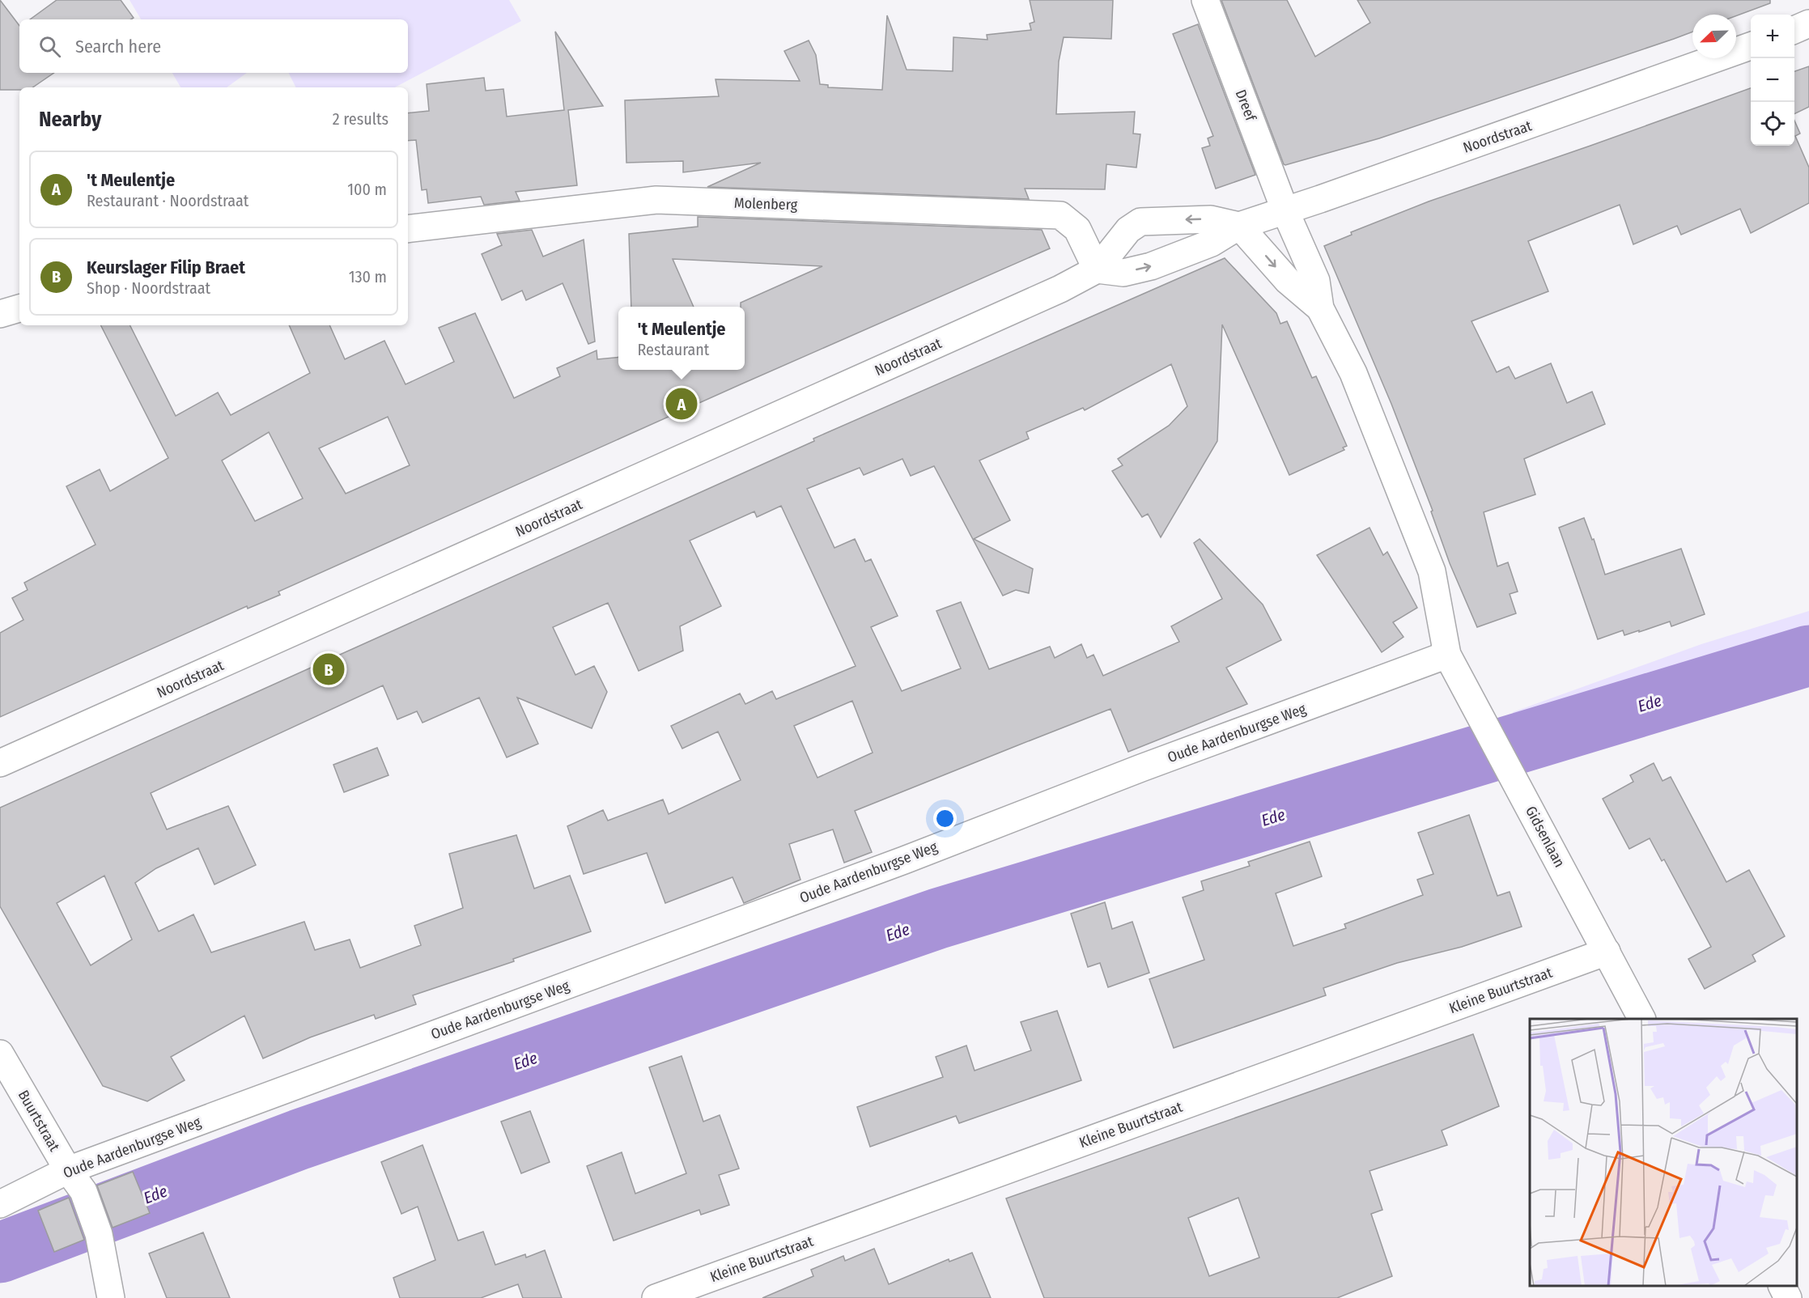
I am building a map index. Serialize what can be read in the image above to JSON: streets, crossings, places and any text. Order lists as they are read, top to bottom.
{
  "streets": {
    "street": [
      "Dreef",
      "Noordstraat",
      "Molenberg",
      "Oude Aardenburgse Weg",
      "Gidsenlaan",
      "Kleine Buurtstraat",
      "Buurtstraat"
    ]
  },
  "crossings": [
    ["Dreef", "Noordstraat"],
    ["Noordstraat", "Molenberg"],
    ["Oude Aardenburgse Weg", "Gidsenlaan"],
    ["Oude Aardenburgse Weg", "Buurtstraat"],
    ["Gidsenlaan", "Kleine Buurtstraat"]
  ],
  "water": ["Ede"],
  "north": "bottom left",
  "page": {
    "map_buttons": ["+", "−"],
    "search": "Search here",
    "heading": ["Nearby", "2 results"],
    "list": [
      {
        "mark": "A",
        "name": "'t Meulentje",
        "note": "Restaurant · Noordstraat",
        "value": "100 m"
      },
      {
        "mark": "B",
        "name": "Keurslager Filip Braet",
        "note": "Shop · Noordstraat",
        "value": "130 m"
      }
    ],
    "popup": ["'t Meulentje", "Restaurant"],
    "pins": ["A", "B"]
  }
}
